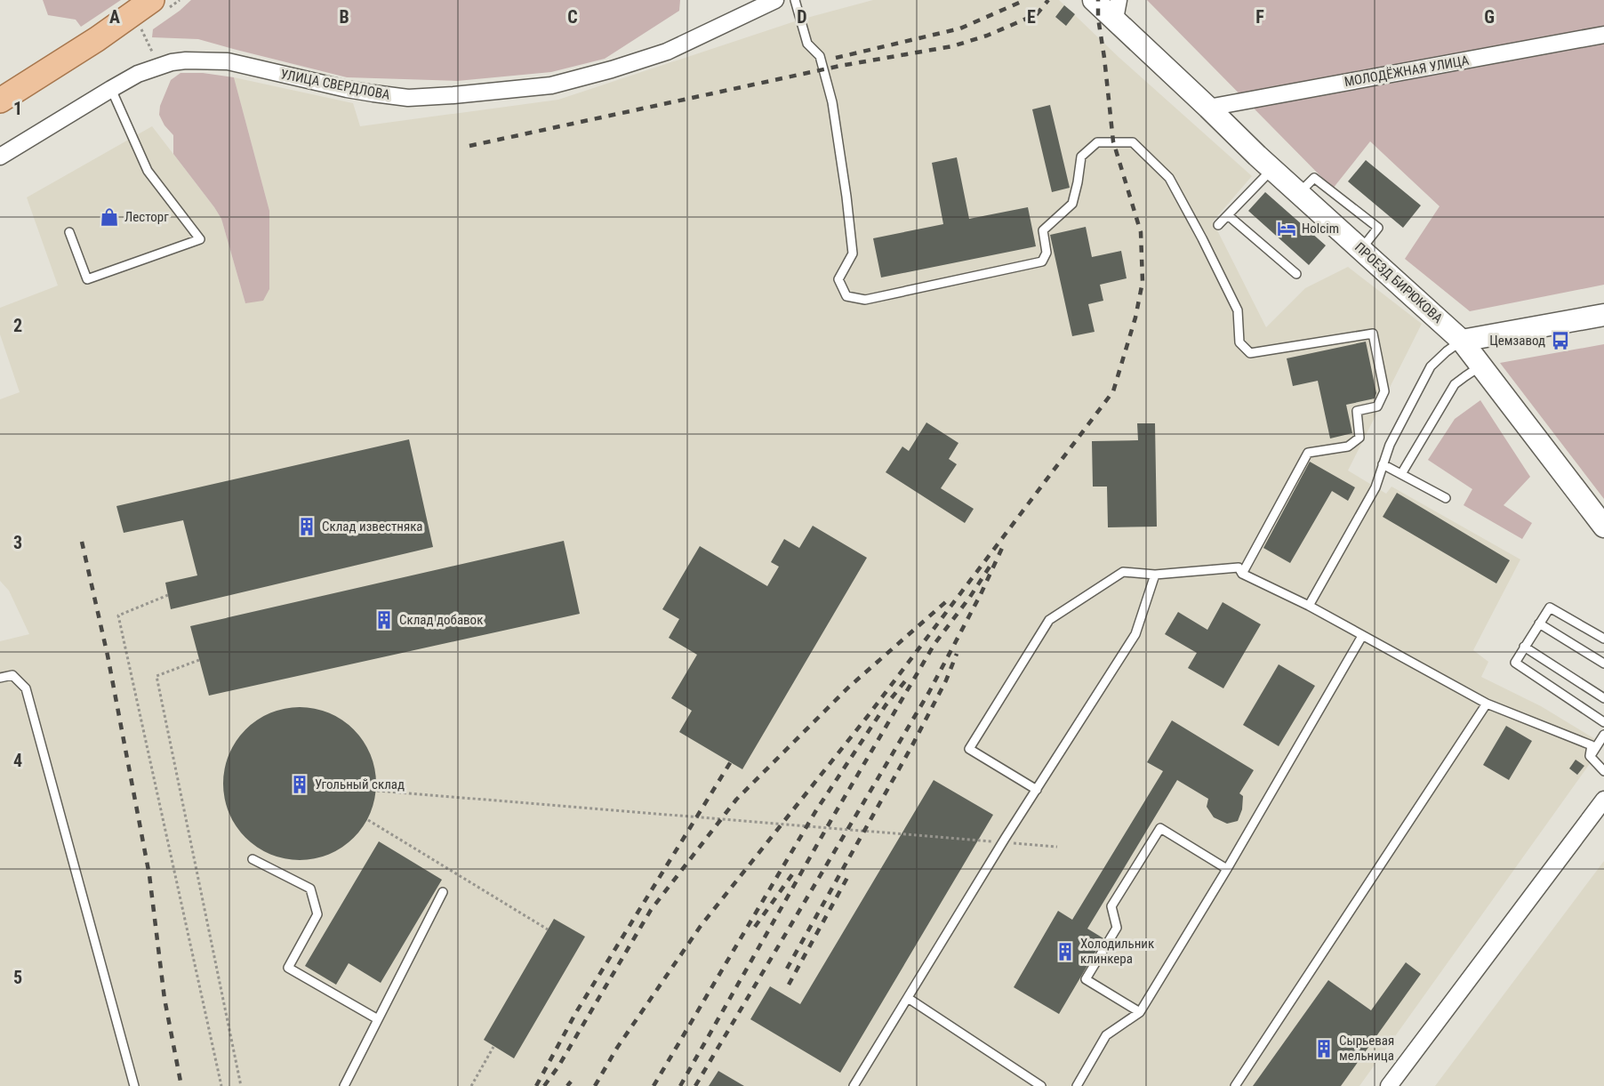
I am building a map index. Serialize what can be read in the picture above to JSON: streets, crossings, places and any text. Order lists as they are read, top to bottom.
{
  "streets": {
    "street": ["МОЛОДЁЖНАЯ УЛИЦА", "УЛИЦА СВЕРДЛОВА", "ПРОЕЗД БИРЮКОВА"]
  },
  "crossings": [
    ["МОЛОДЁЖНАЯ УЛИЦА", "ПРОЕЗД БИРЮКОВА"]
  ],
  "places": {
    "shop": ["Лесторг"],
    "hotel": ["Holcim"],
    "bus stop": ["Цемзавод"],
    "building": [
      "Склад известняка",
      "Склад добавок",
      "Угольный склад",
      "Холодильник клинкера",
      "Сырьевая мельница"
    ]
  },
  "grid": {
    "columns": [
      "A",
      "B",
      "C",
      "D",
      "E",
      "F",
      "G"
    ],
    "rows": [
      "1",
      "2",
      "3",
      "4",
      "5"
    ]
  }
}
